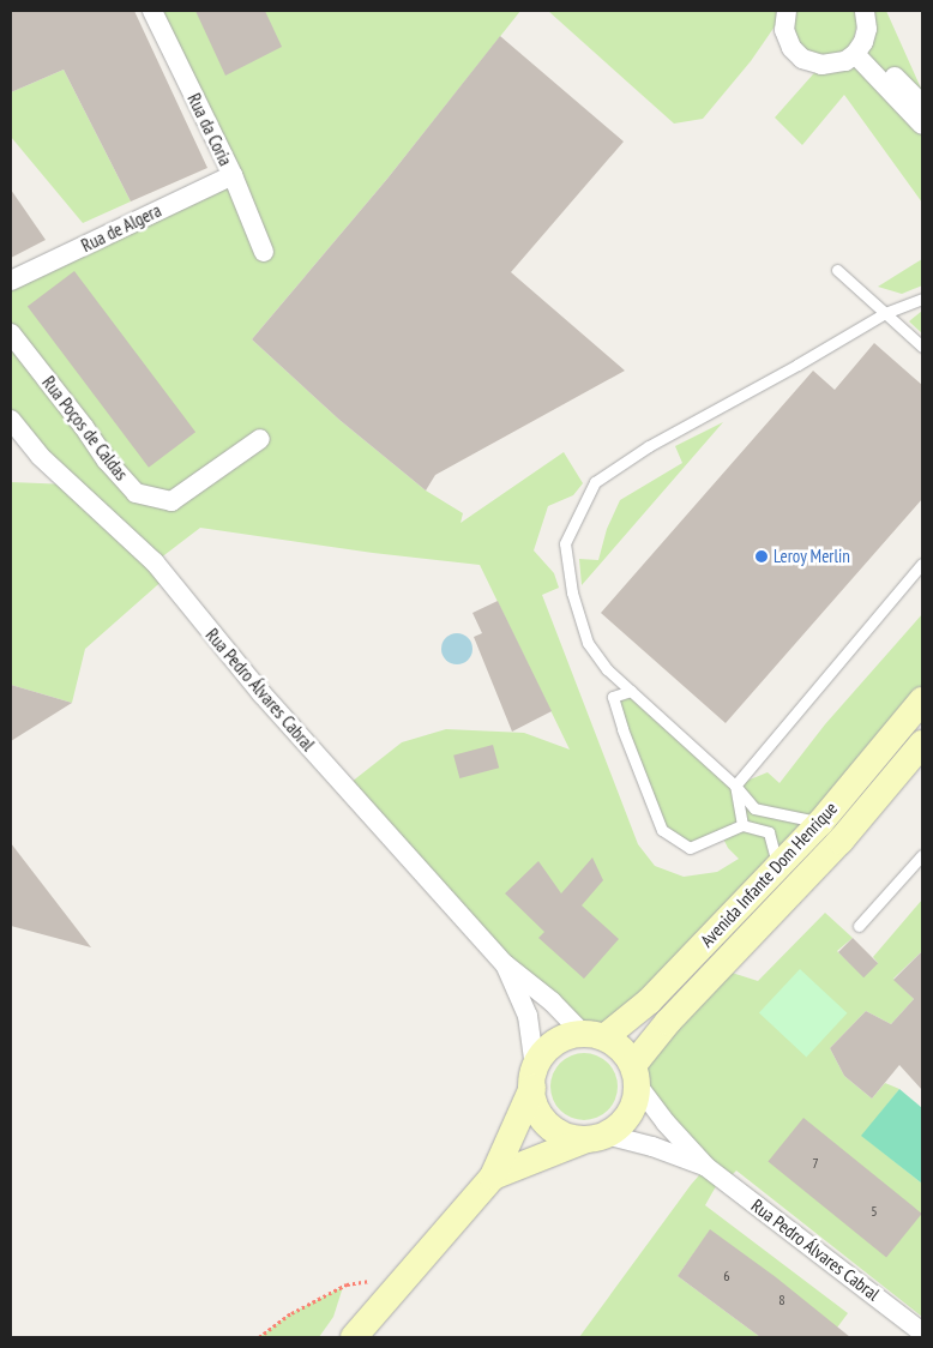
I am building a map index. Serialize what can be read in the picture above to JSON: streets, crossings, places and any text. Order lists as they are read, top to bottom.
{
  "streets": {
    "main road": ["Avenida Infante Dom Henrique"],
    "street": [
      "Rua da Coria",
      "Rua de Algera",
      "Rua Poços de Caldas",
      "Rua Pedro Álvares Cabral"
    ]
  },
  "crossings": [
    ["Rua da Coria", "Rua de Algera"]
  ],
  "places": ["Leroy Merlin"],
  "house_numbers": [
    "7",
    "5",
    "6",
    "8"
  ]
}
